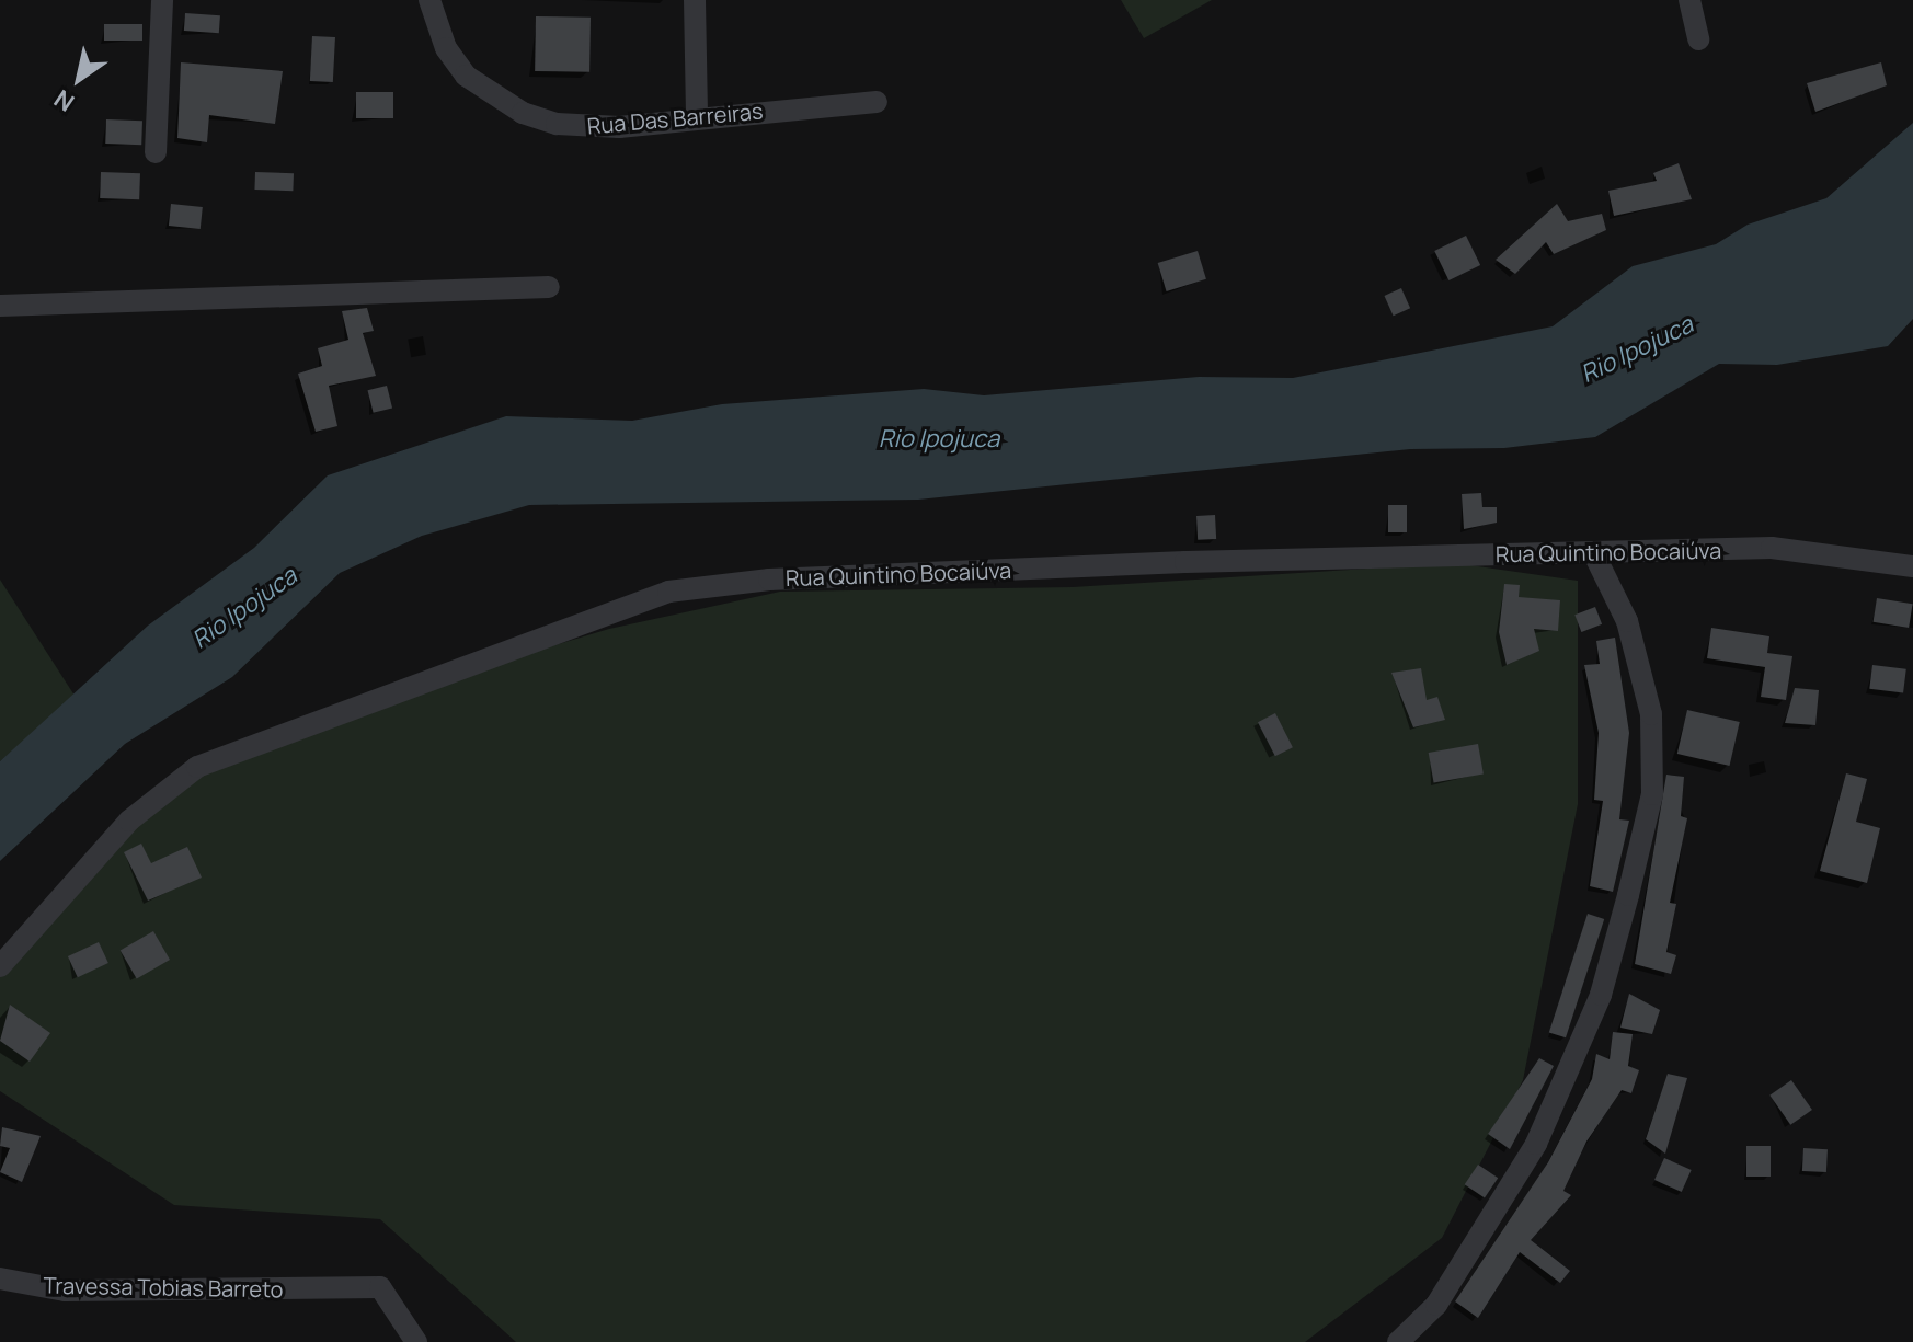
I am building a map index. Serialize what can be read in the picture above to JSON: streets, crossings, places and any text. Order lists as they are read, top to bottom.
{
  "streets": {
    "street": ["Rua Das Barreiras", "Rua Quintino Bocaiúva", "Travessa Tobias Barreto"]
  },
  "water": ["Rio Ipojuca"],
  "north": "bottom left"
}
